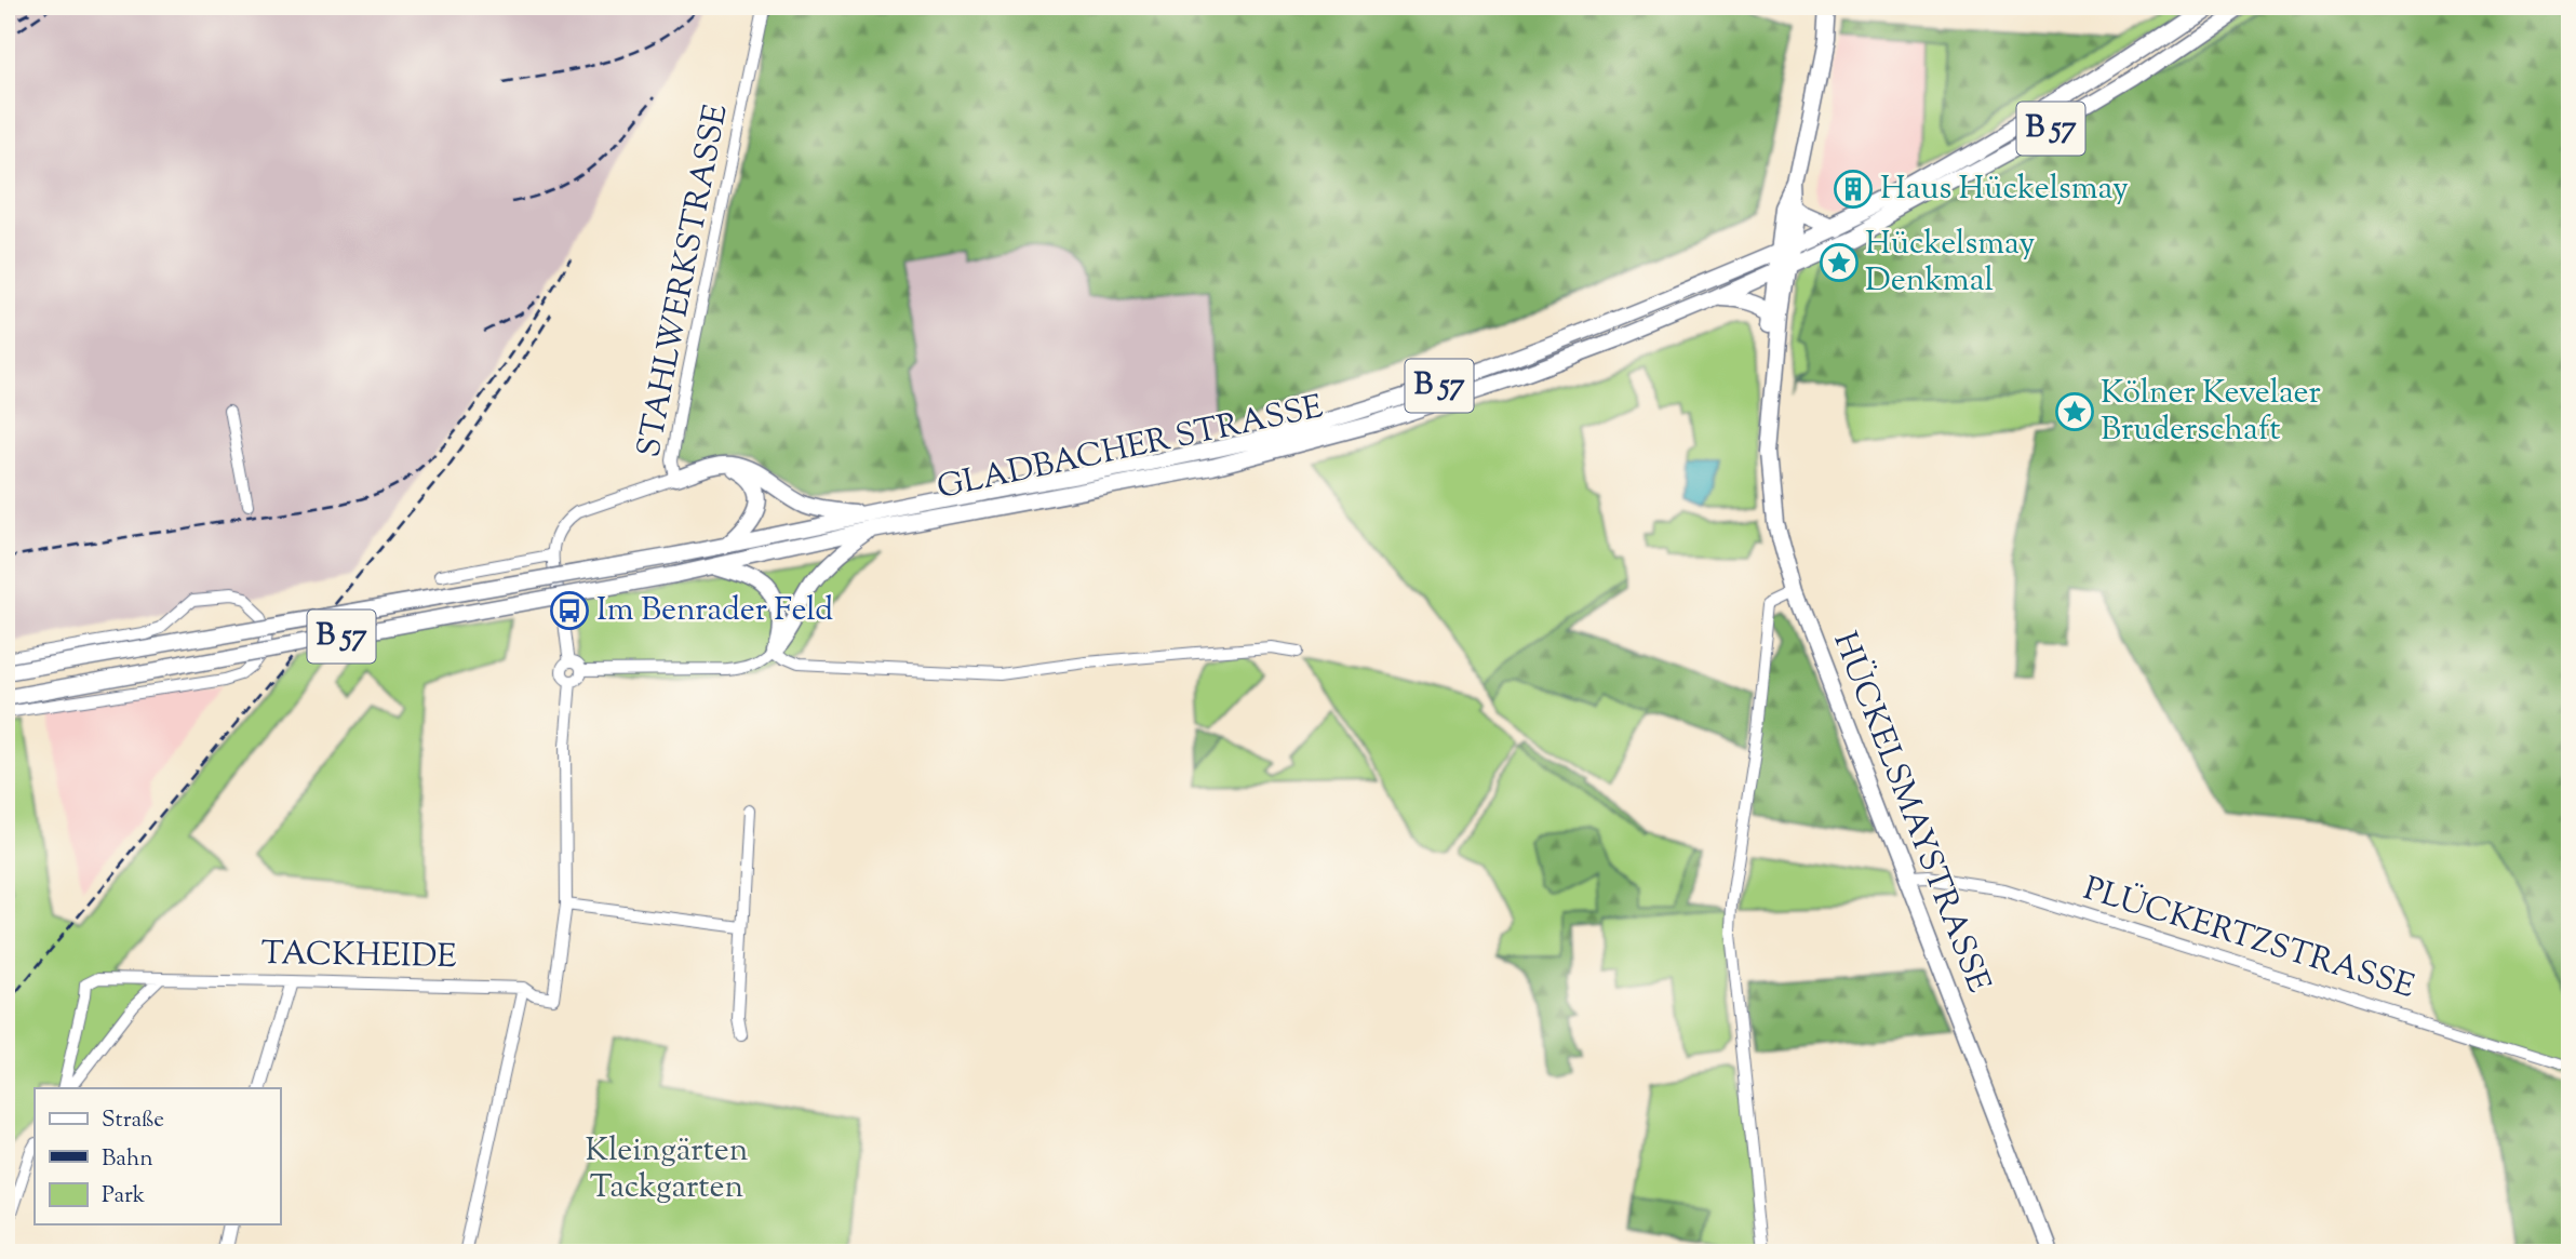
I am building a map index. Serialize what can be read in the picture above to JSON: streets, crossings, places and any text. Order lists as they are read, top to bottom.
{
  "streets": {
    "main road": ["B 57", "GLADBACHER STRASSE", "HÜCKELSMAYSTRASSE"],
    "street": ["STAHLWERKSTRASSE", "PLÜCKERTZSTRASSE", "TACKHEIDE"]
  },
  "crossings": [
    ["GLADBACHER STRASSE", "HÜCKELSMAYSTRASSE"],
    ["HÜCKELSMAYSTRASSE", "PLÜCKERTZSTRASSE"]
  ],
  "parks": ["Kleingärten Tackgarten"],
  "places": {
    "building": ["Haus Hückelsmay"],
    "place": ["Hückelsmay Denkmal", "Kölner Kevelaer Bruderschaft"],
    "bus stop": ["Im Benrader Feld"]
  },
  "legend": ["Straße", "Bahn", "Park"]
}
